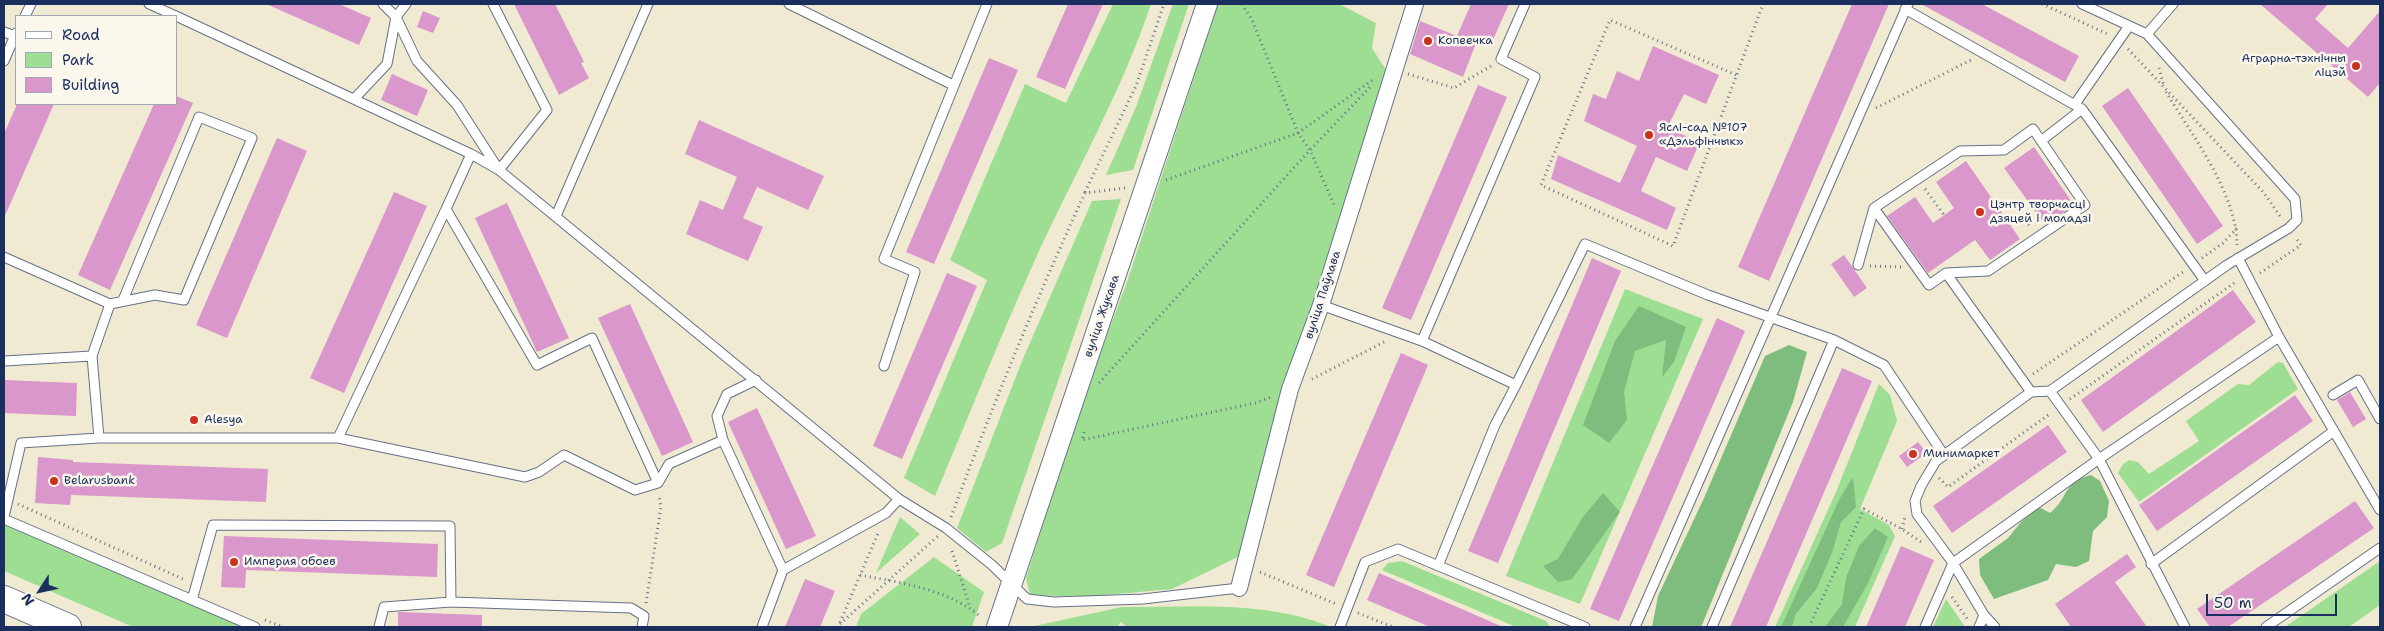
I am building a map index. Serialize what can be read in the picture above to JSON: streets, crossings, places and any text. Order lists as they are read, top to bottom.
{
  "streets": {
    "street": ["вуліца Паўлава", "вуліца Жукава"]
  },
  "places": [
    "Копеечка",
    "Аграрна-тэхнічны ліцэй",
    "Яслі-сад №107 «Дэльфінчык»",
    "Цэнтр творчасці дзяцей і моладзі",
    "Alesya",
    "Минимаркет",
    "Belarusbank",
    "Империя обоев"
  ],
  "legend": ["Road", "Park", "Building"],
  "scale_bar": "50 m",
  "north": "bottom left"
}
